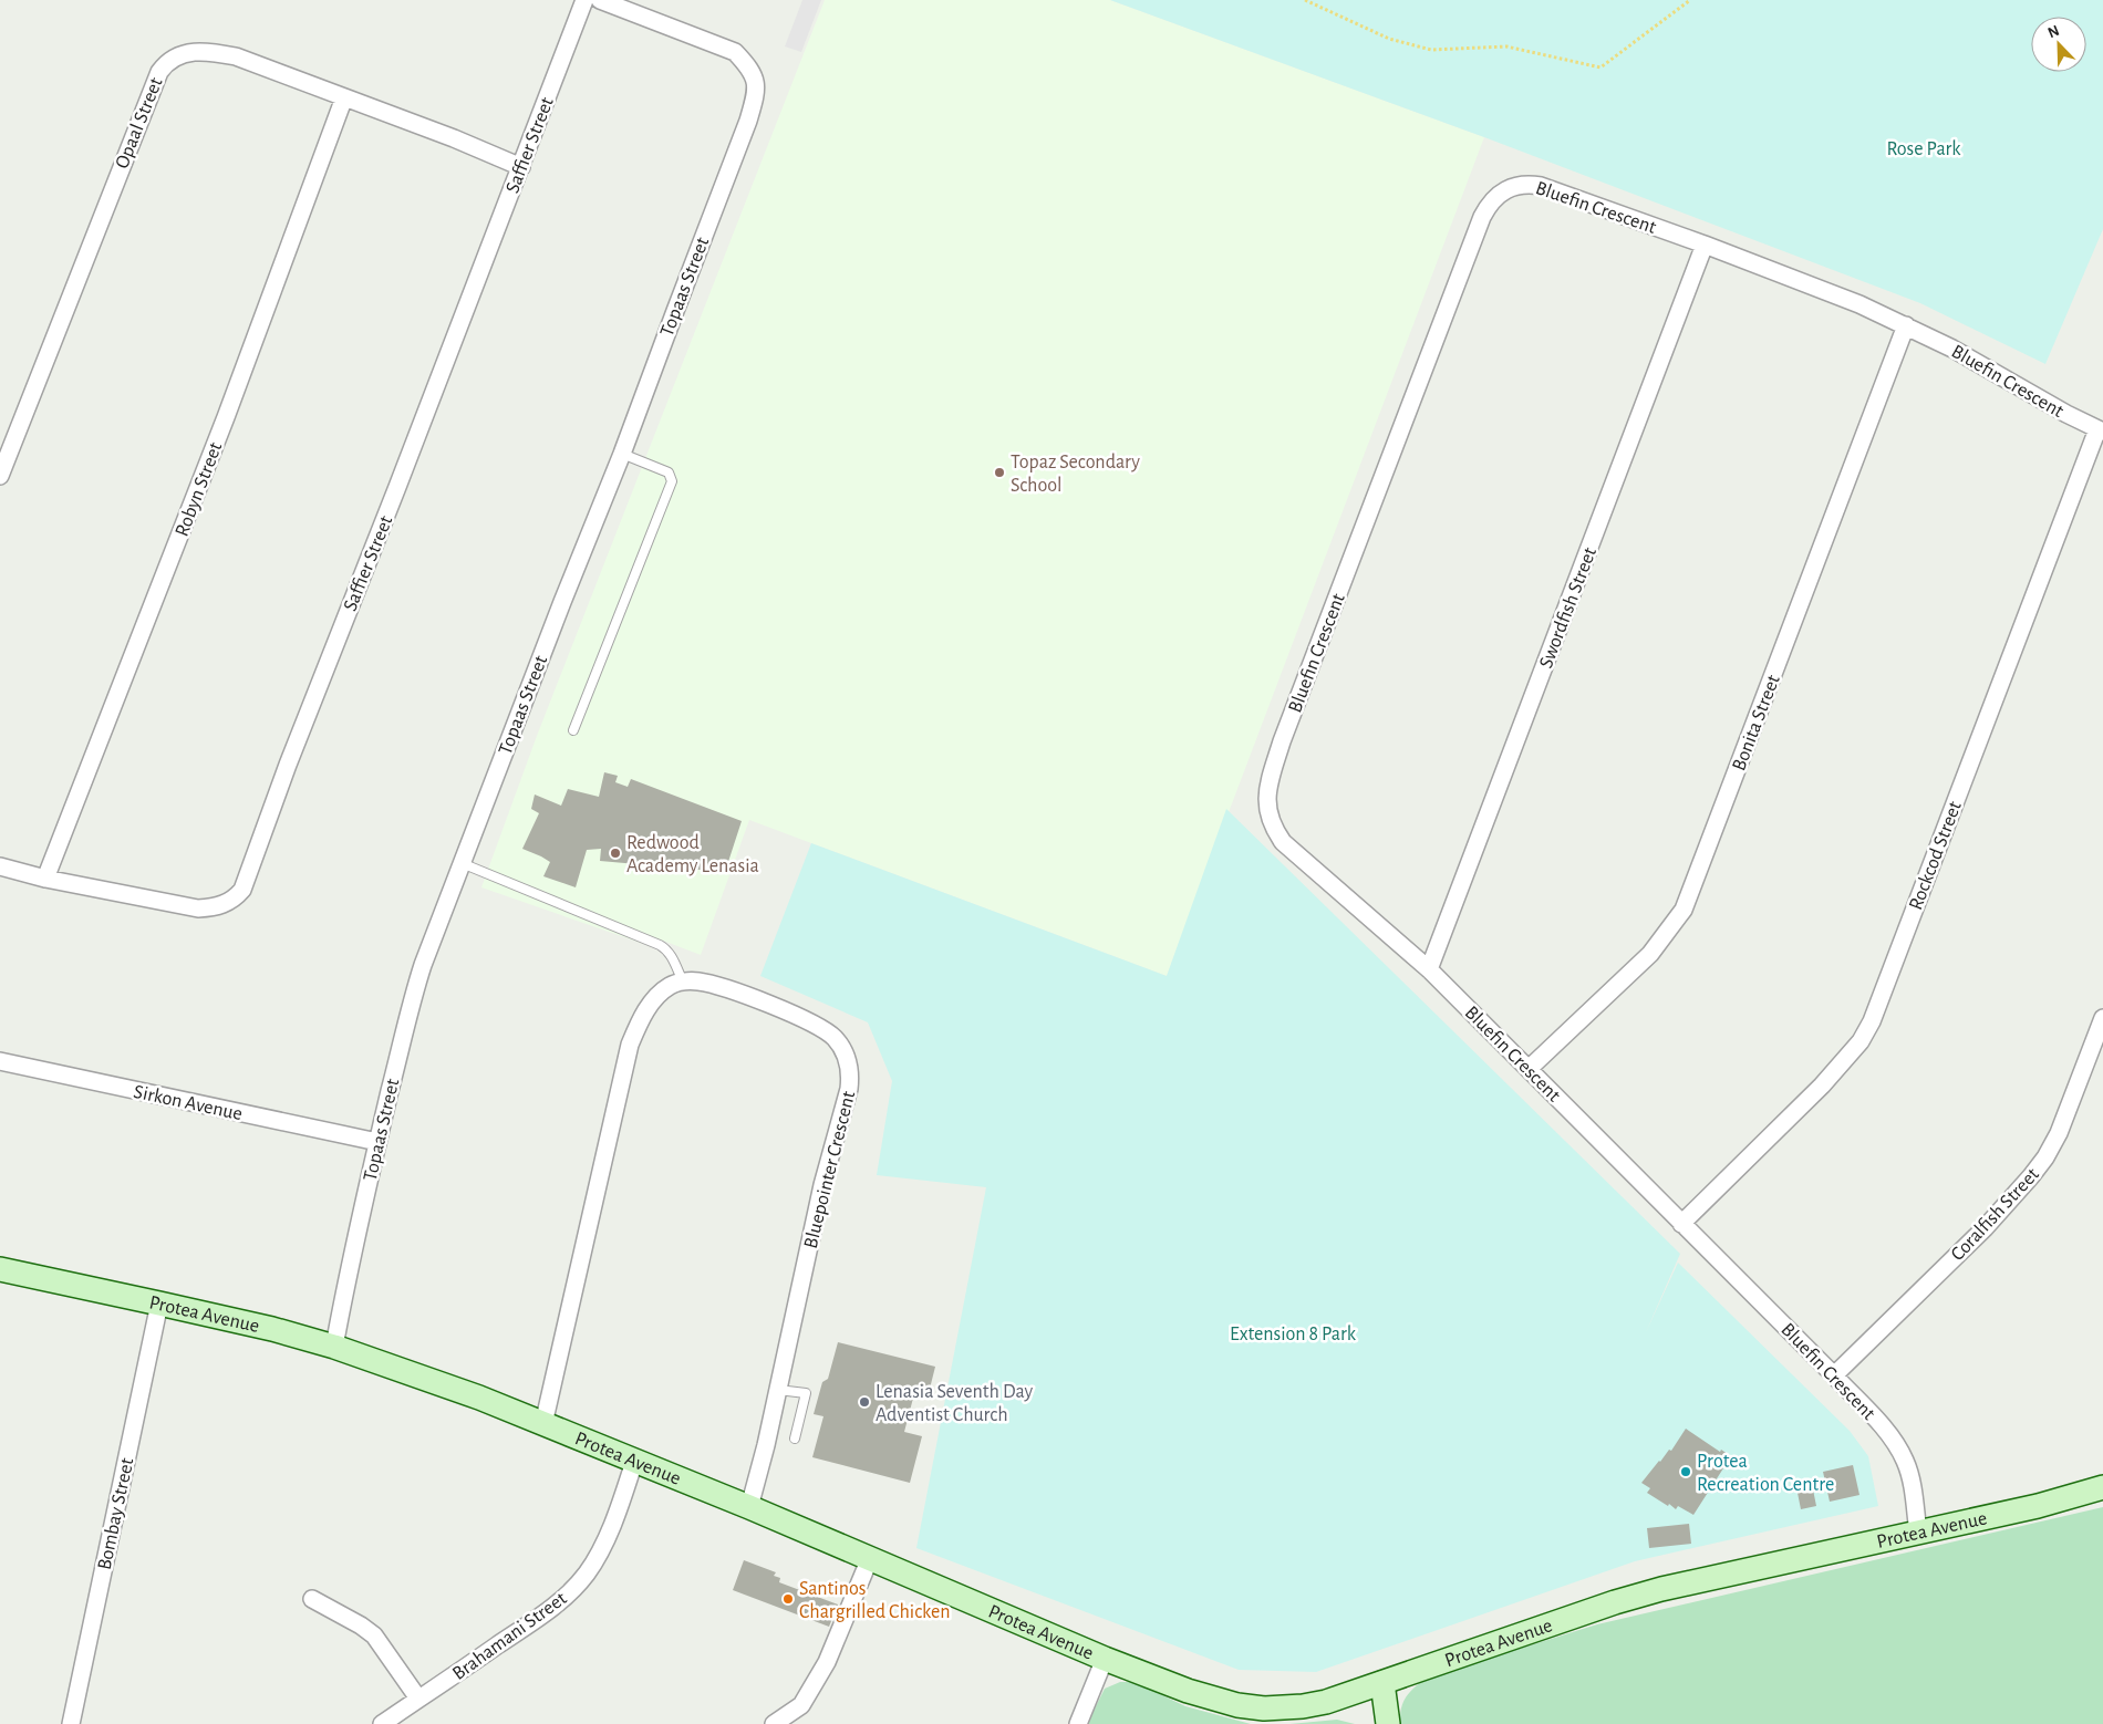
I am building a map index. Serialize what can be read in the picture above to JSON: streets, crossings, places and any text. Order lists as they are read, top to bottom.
{
  "streets": {
    "street": [
      "Opaal Street",
      "Saffier Street",
      "Bluefin Crescent",
      "Topaas Street",
      "Robyn Street",
      "Swordfish Street",
      "Bonita Street",
      "Rockcod Street",
      "Sirkon Avenue",
      "Bluepointer Crescent",
      "Coralfish Street",
      "Protea Avenue",
      "Bombay Street",
      "Brahamani Street"
    ]
  },
  "crossings": [
    ["Opaal Street", "Saffier Street"],
    ["Opaal Street", "Robyn Street"],
    ["Saffier Street", "Robyn Street"],
    ["Bluefin Crescent", "Swordfish Street"],
    ["Bluefin Crescent", "Bonita Street"],
    ["Bluefin Crescent", "Rockcod Street"],
    ["Bluefin Crescent", "Coralfish Street"],
    ["Bluefin Crescent", "Protea Avenue"],
    ["Topaas Street", "Sirkon Avenue"],
    ["Topaas Street", "Protea Avenue"],
    ["Bluepointer Crescent", "Protea Avenue"],
    ["Protea Avenue", "Bombay Street"],
    ["Protea Avenue", "Brahamani Street"]
  ],
  "parks": ["Rose Park", "Extension 8 Park"],
  "places": [
    "Topaz Secondary School",
    "Redwood Academy Lenasia",
    "Lenasia Seventh Day Adventist Church",
    "Protea Recreation Centre",
    "Santinos Chargrilled Chicken"
  ],
  "north": "top left"
}
